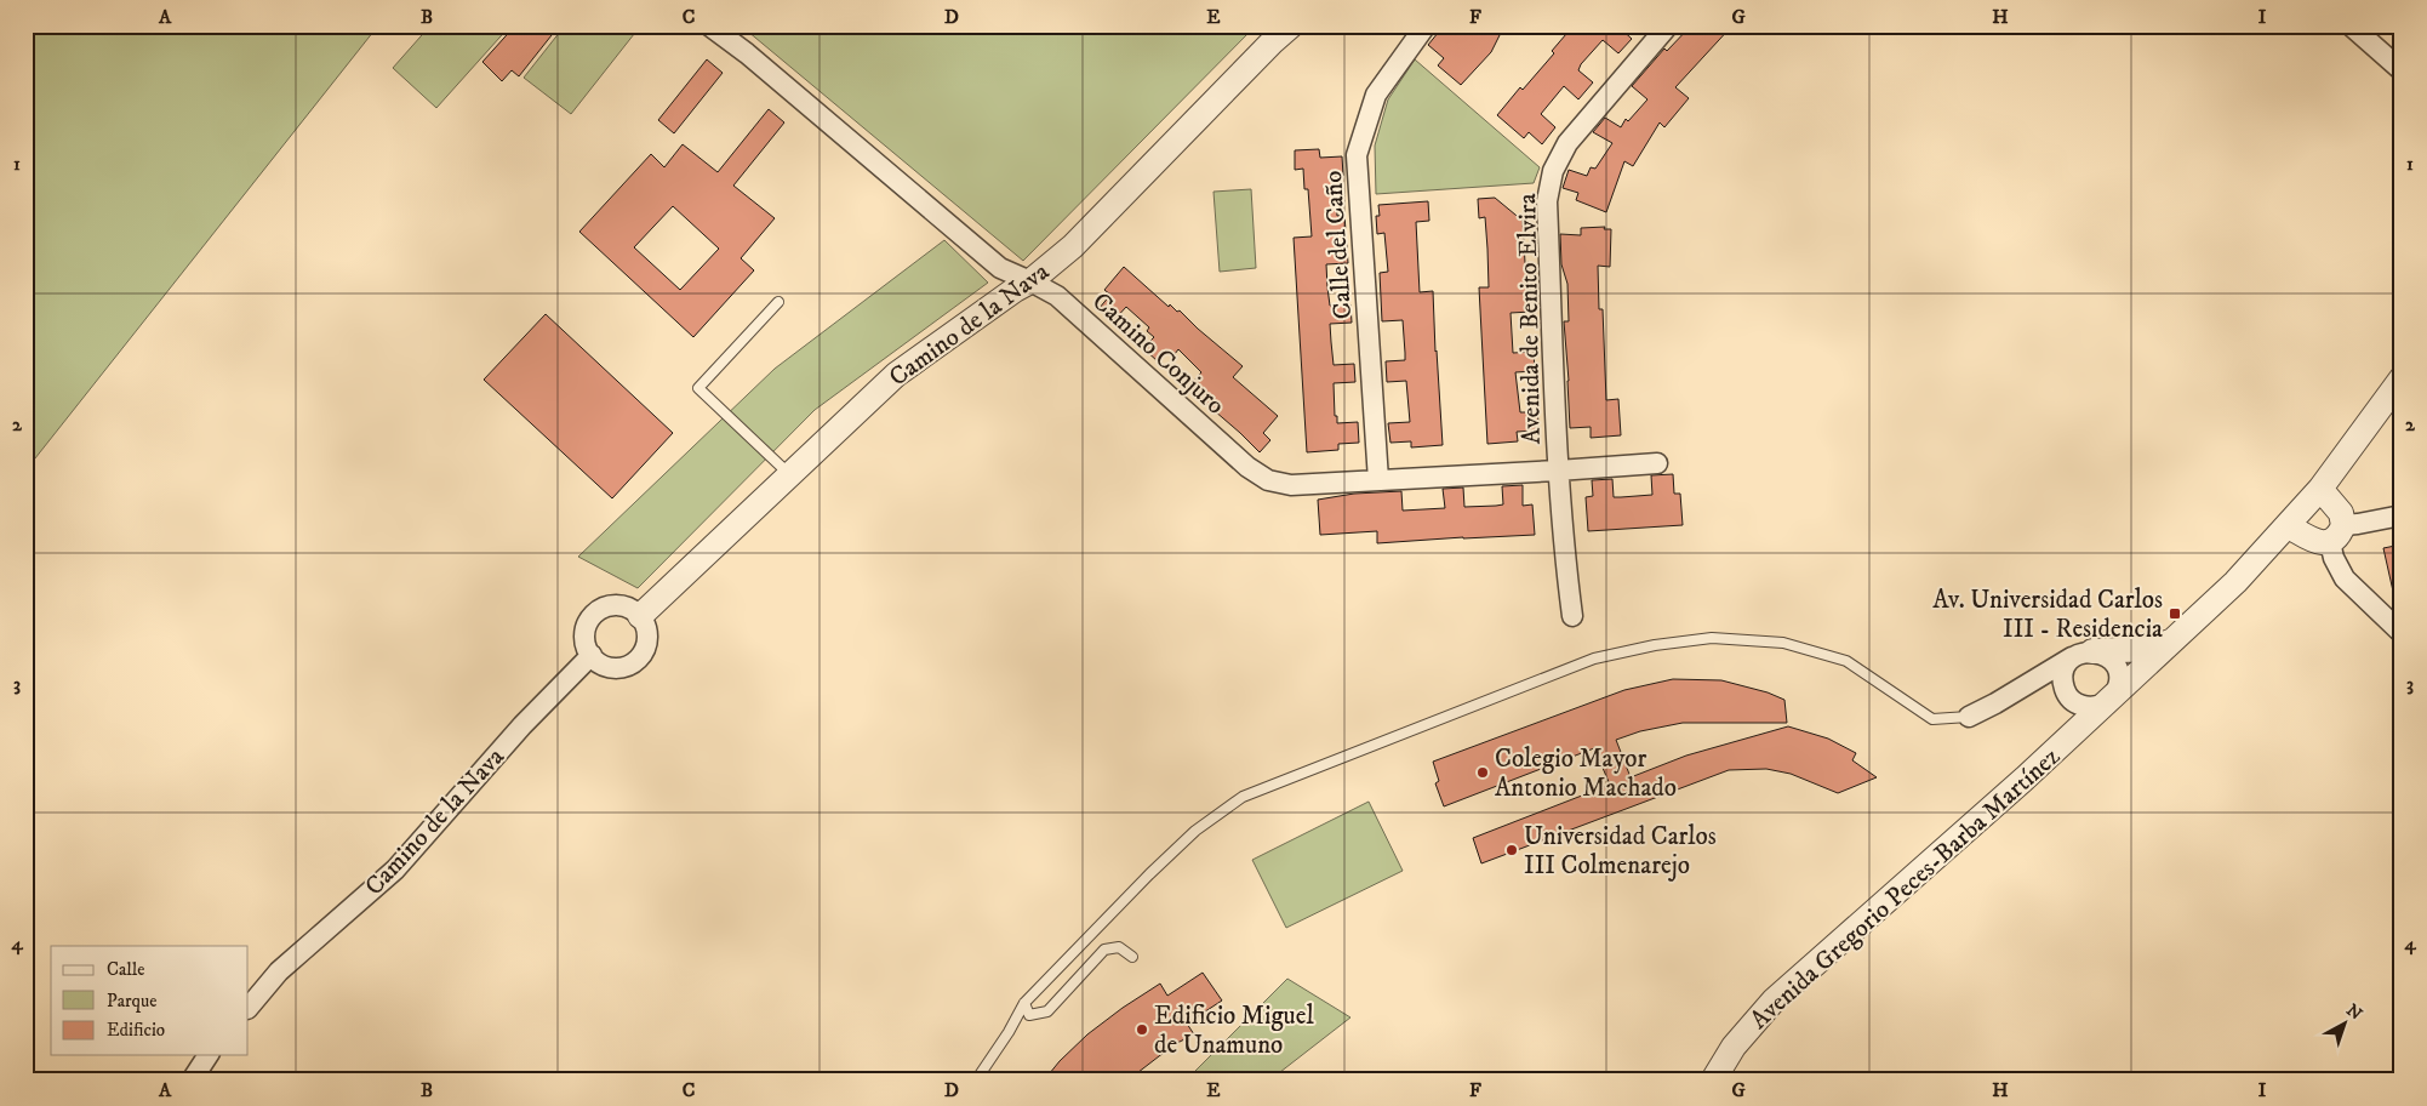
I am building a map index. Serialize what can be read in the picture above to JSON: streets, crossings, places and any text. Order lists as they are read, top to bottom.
{
  "streets": {
    "street": [
      "Calle del Caño",
      "Avenida de Benito Elvira",
      "Camino de la Nava",
      "Camino Conjuro",
      "Avenida Gregorio Peces-Barba Martínez"
    ]
  },
  "crossings": [
    ["Calle del Caño", "Camino Conjuro"],
    ["Avenida de Benito Elvira", "Camino Conjuro"],
    ["Camino de la Nava", "Camino Conjuro"]
  ],
  "places": {
    "transit": ["Av. Universidad Carlos III - Residencia"],
    "other": ["Colegio Mayor Antonio Machado", "Universidad Carlos III Colmenarejo", "Edificio Miguel de Unamuno"]
  },
  "legend": ["Calle", "Parque", "Edificio"],
  "north": "top right",
  "grid": {
    "columns": [
      "A",
      "B",
      "C",
      "D",
      "E",
      "F",
      "G",
      "H",
      "I"
    ],
    "rows": [
      "1",
      "2",
      "3",
      "4"
    ]
  }
}
